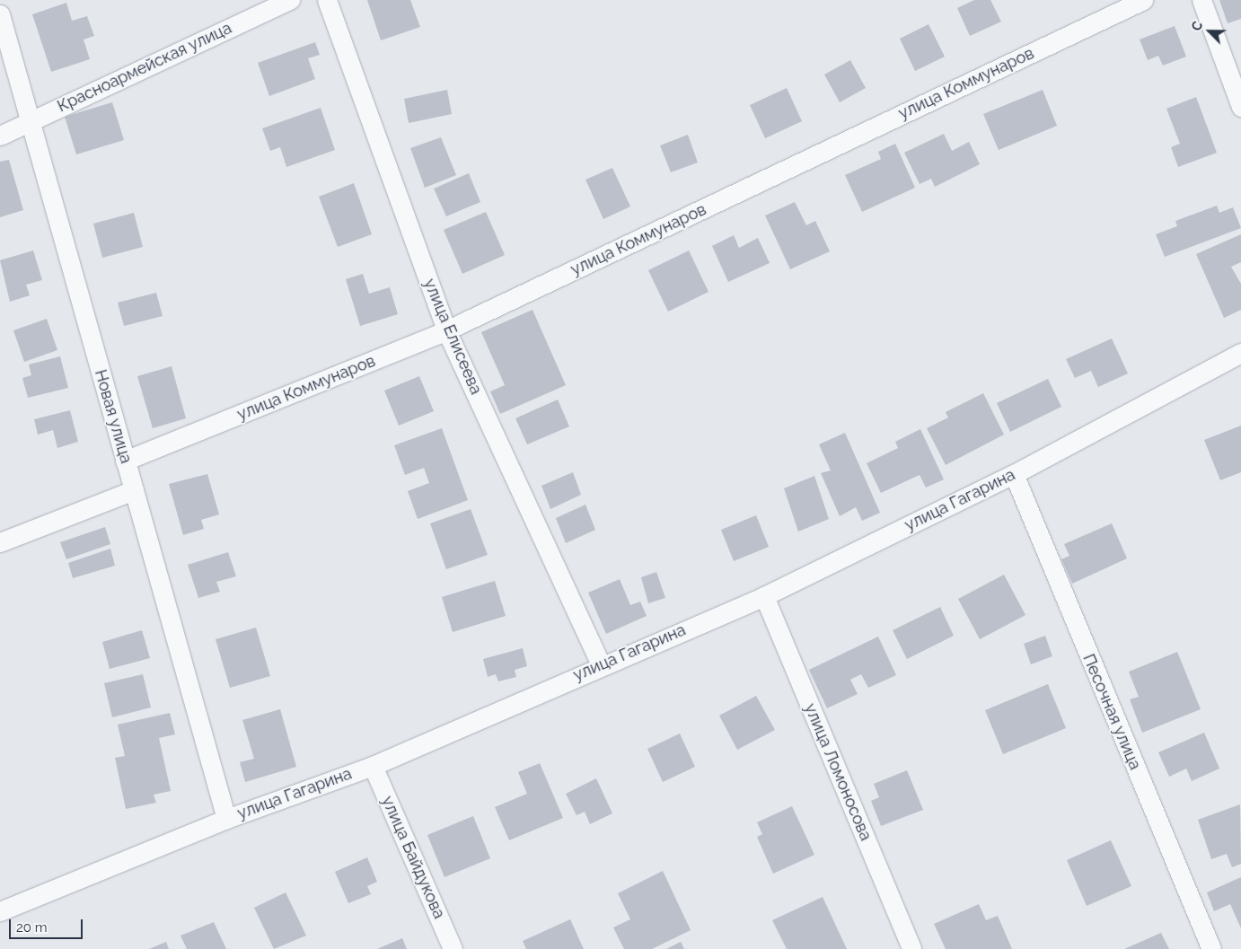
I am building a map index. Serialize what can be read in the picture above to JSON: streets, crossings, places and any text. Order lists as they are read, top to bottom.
{
  "streets": {
    "street": [
      "Красноармейская улица",
      "улица Коммунаров",
      "улица Елисеева",
      "Новая улица",
      "улица Гагарина",
      "Песочная улица",
      "улица Ломоносова",
      "улица Байдукова"
    ]
  },
  "crossings": [
    ["Красноармейская улица", "Новая улица"],
    ["улица Коммунаров", "улица Елисеева"],
    ["улица Коммунаров", "Новая улица"],
    ["улица Елисеева", "улица Гагарина"],
    ["Новая улица", "улица Гагарина"],
    ["улица Гагарина", "Песочная улица"],
    ["улица Гагарина", "улица Ломоносова"],
    ["улица Гагарина", "улица Байдукова"]
  ],
  "scale_bar": "20 m",
  "north": "top left"
}
